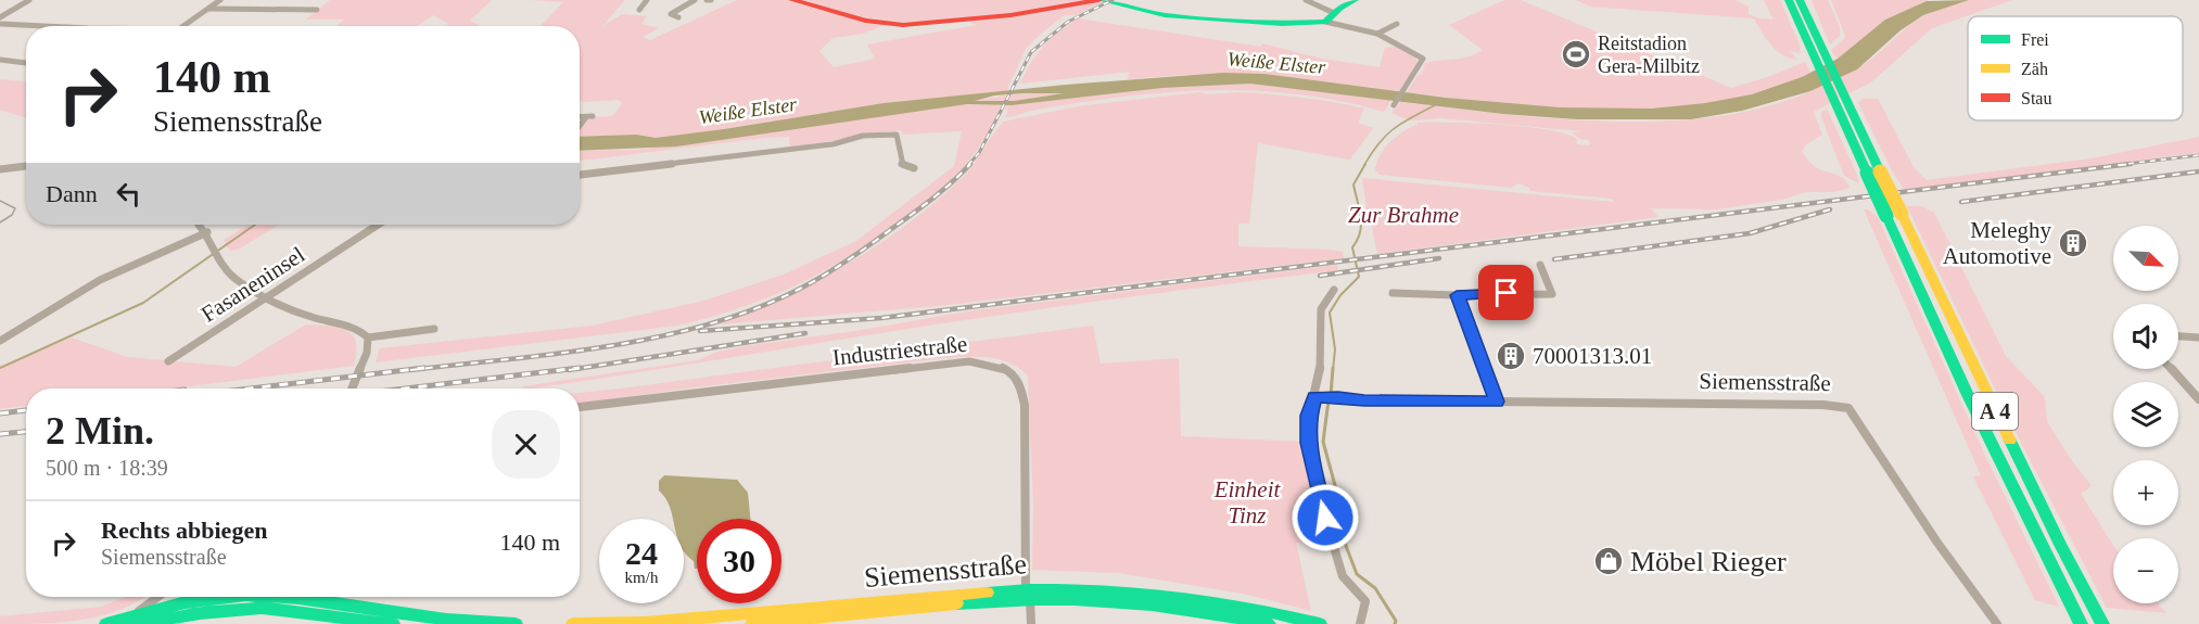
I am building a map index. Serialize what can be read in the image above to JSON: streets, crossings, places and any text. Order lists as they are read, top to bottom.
{
  "streets": {
    "main road": ["Siemensstraße", "A 4"],
    "street": ["Fasaneninsel", "Industriestraße"]
  },
  "crossings": [
    ["Industriestraße", "Siemensstraße"]
  ],
  "water": ["Weiße Elster"],
  "parks": ["Zur Brahme", "Einheit Tinz"],
  "places": {
    "sports": ["Reitstadion Gera-Milbitz"],
    "building": ["Meleghy Automotive", "70001313.01"],
    "shop": ["Möbel Rieger"]
  },
  "legend": ["Frei", "Zäh", "Stau"],
  "north": "bottom right",
  "page": {
    "turn": ["140 m", "Siemensstraße"],
    "then": "Dann",
    "map_buttons": ["+", "−"],
    "heading": ["2 Min.", "500 m · 18:39"],
    "list": [
      {
        "name": "Rechts abbiegen",
        "note": "Siemensstraße",
        "value": "140 m"
      }
    ],
    "speed": "24 km/h",
    "limit": "30"
  }
}
